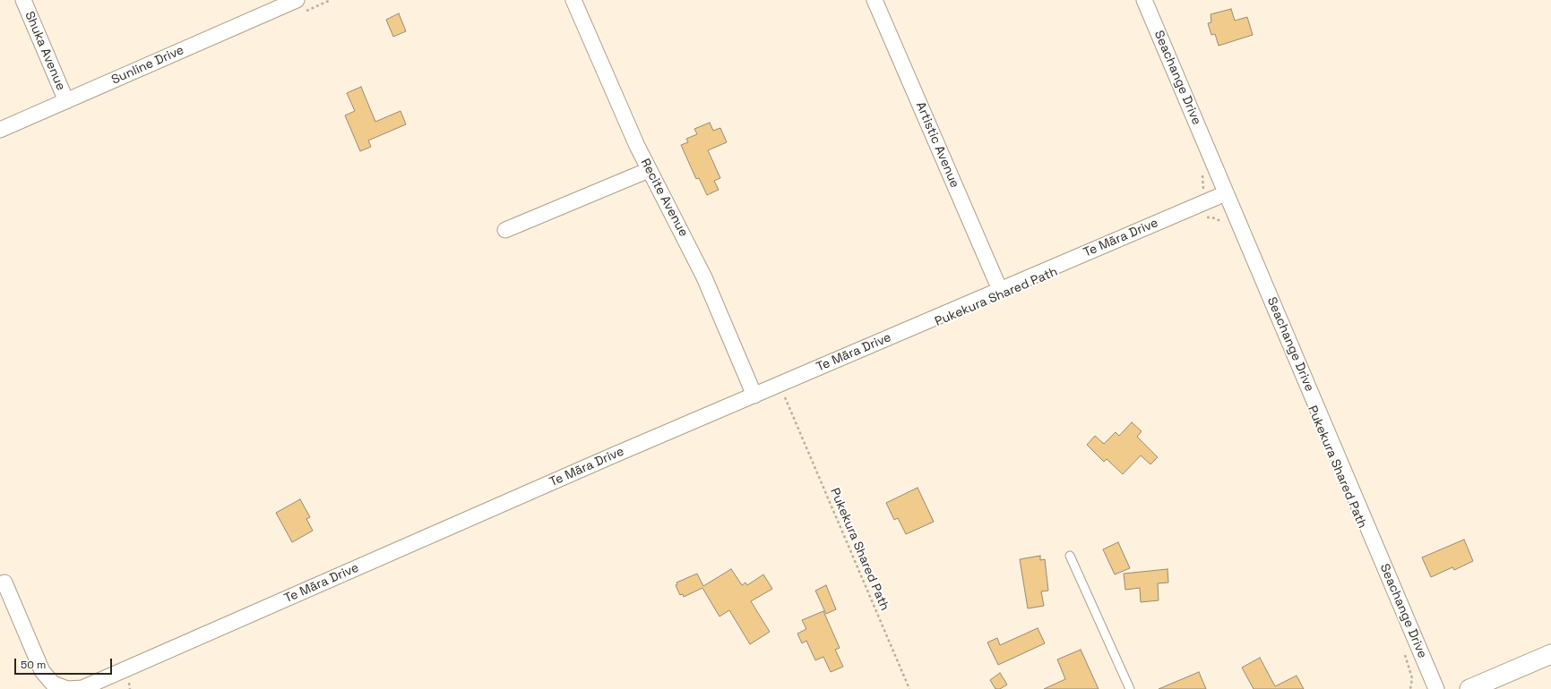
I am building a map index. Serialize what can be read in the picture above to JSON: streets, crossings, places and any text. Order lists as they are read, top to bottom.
{
  "streets": {
    "street": [
      "Shuka Avenue",
      "Sunline Drive",
      "Seachange Drive",
      "Artistic Avenue",
      "Recite Avenue",
      "Te Māra Drive"
    ],
    "path": ["Pukekura Shared Path"]
  },
  "crossings": [
    ["Shuka Avenue", "Sunline Drive"],
    ["Seachange Drive", "Te Māra Drive"],
    ["Artistic Avenue", "Te Māra Drive"],
    ["Recite Avenue", "Te Māra Drive"]
  ],
  "scale_bar": "50 m"
}
